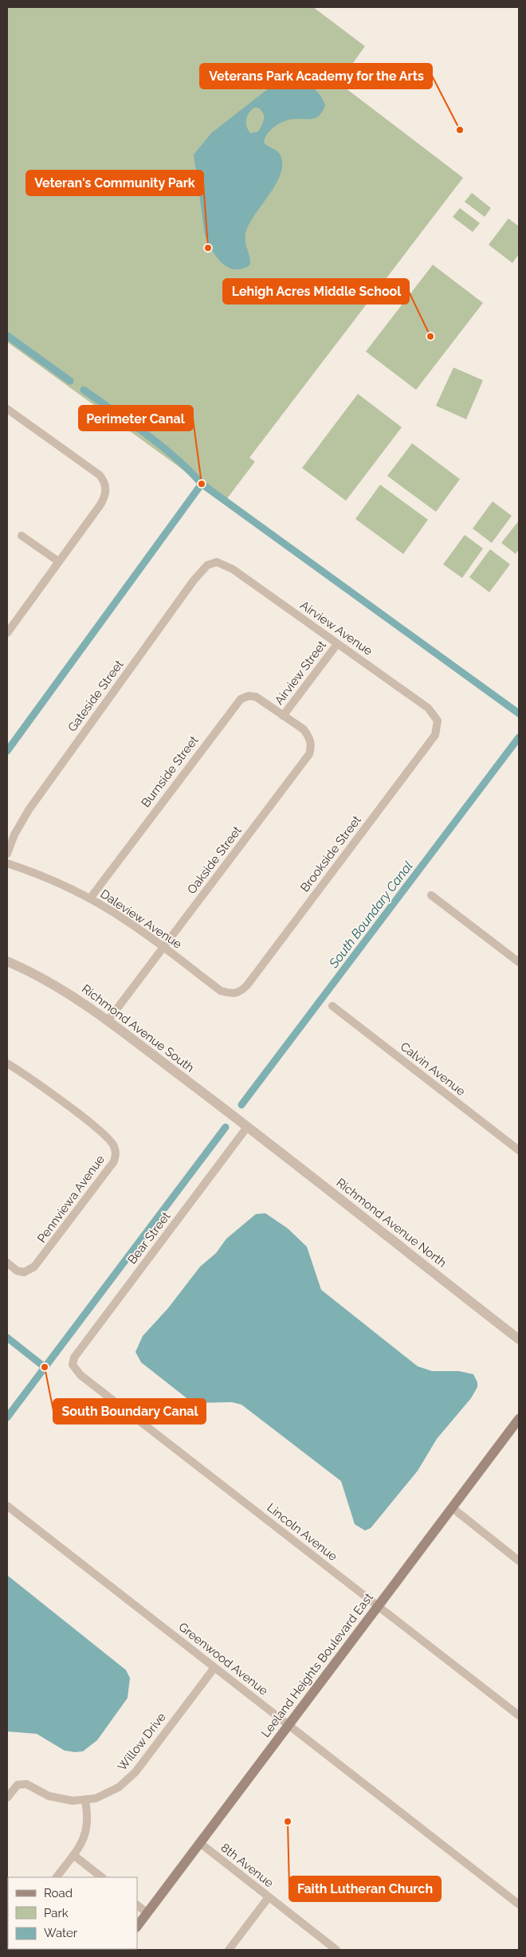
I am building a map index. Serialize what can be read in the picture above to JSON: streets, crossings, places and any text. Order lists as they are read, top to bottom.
{
  "streets": {
    "main road": ["Leeland Heights Boulevard East"],
    "street": [
      "Airview Avenue",
      "Airview Street",
      "Gateside Street",
      "Burnside Street",
      "Brookside Street",
      "Oakside Street",
      "Daleview Avenue",
      "Richmond Avenue South",
      "Calvin Avenue",
      "Pennviewa Avenue",
      "Richmond Avenue North",
      "Bear Street",
      "Lincoln Avenue",
      "Greenwood Avenue",
      "Willow Drive",
      "8th Avenue"
    ]
  },
  "crossings": [
    ["Airview Avenue", "Airview Street"],
    ["Airview Avenue", "Gateside Street"],
    ["Airview Avenue", "Brookside Street"],
    ["Airview Street", "Burnside Street"],
    ["Airview Street", "Oakside Street"],
    ["Burnside Street", "Oakside Street"],
    ["Burnside Street", "Daleview Avenue"],
    ["Brookside Street", "Daleview Avenue"],
    ["Oakside Street", "Daleview Avenue"],
    ["Oakside Street", "Richmond Avenue South"],
    ["Richmond Avenue South", "Richmond Avenue North"],
    ["Richmond Avenue South", "Bear Street"],
    ["Richmond Avenue North", "Bear Street"],
    ["Bear Street", "Lincoln Avenue"],
    ["Lincoln Avenue", "Leeland Heights Boulevard East"],
    ["Greenwood Avenue", "Leeland Heights Boulevard East"],
    ["Greenwood Avenue", "Willow Drive"],
    ["Leeland Heights Boulevard East", "8th Avenue"]
  ],
  "water": ["South Boundary Canal"],
  "places": [
    "Veterans Park Academy for the Arts",
    "Veteran's Community Park",
    "Lehigh Acres Middle School",
    "Perimeter Canal",
    "South Boundary Canal",
    "Faith Lutheran Church"
  ],
  "legend": ["Road", "Park", "Water"]
}
